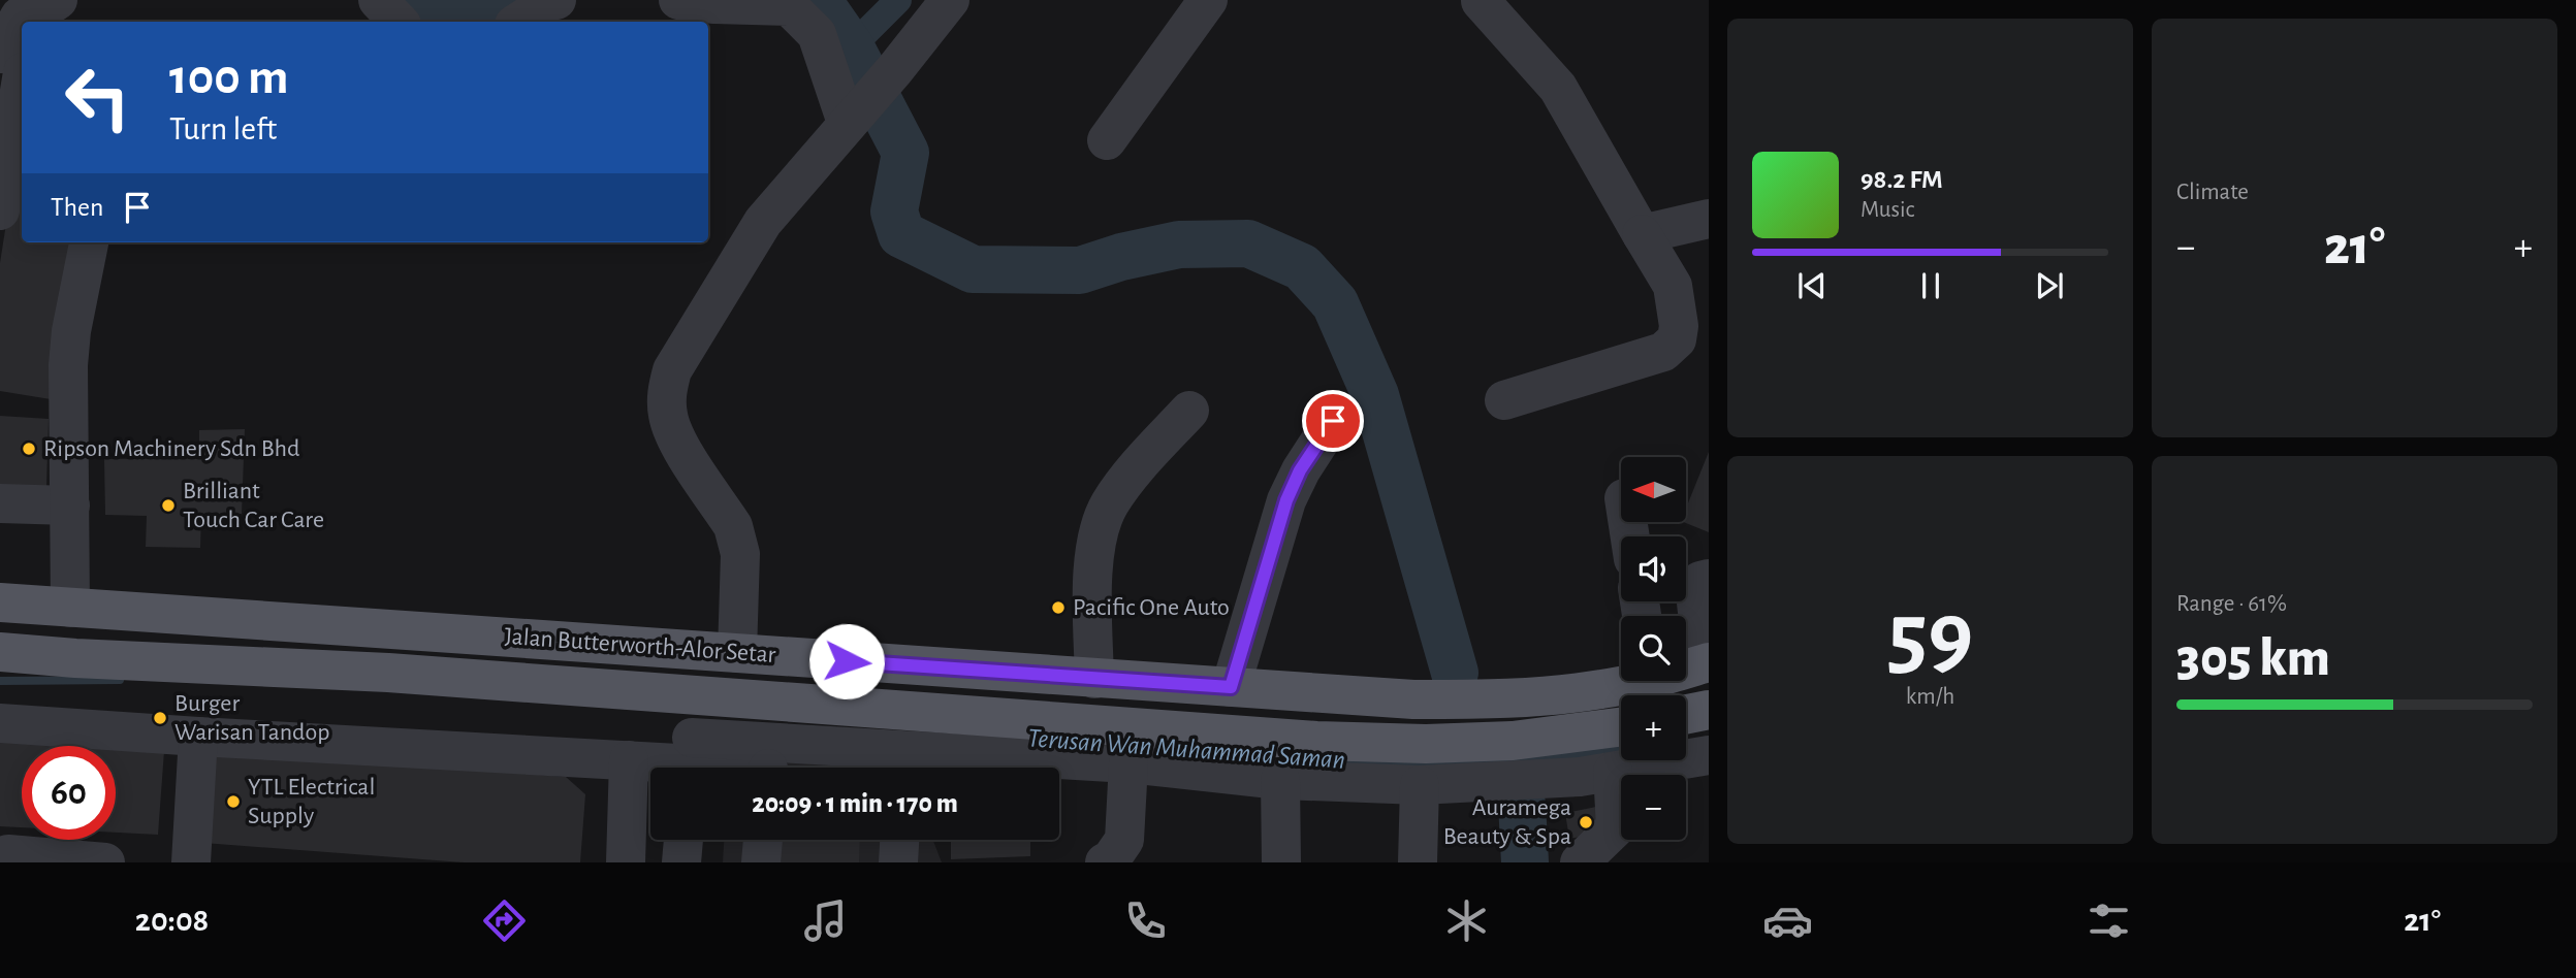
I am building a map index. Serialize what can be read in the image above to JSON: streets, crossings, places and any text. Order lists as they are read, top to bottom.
{
  "streets": {
    "main road": ["Jalan Butterworth-Alor Setar"]
  },
  "water": ["Terusan Wan Muhammad Saman"],
  "places": [
    "Ripson Machinery Sdn Bhd",
    "Brilliant Touch Car Care",
    "Pacific One Auto",
    "Burger Warisan Tandop",
    "YTL Electrical Supply",
    "Auramega Beauty & Spa"
  ],
  "north": "left",
  "page": {
    "tile": [
      "Climate",
      ["59", "km/h"],
      ["Range · 61%", "305 km"]
    ],
    "turn": ["100 m", "Turn left"],
    "song": ["98.2 FM", "Music"],
    "then": "Then",
    "heat": ["−", "21°", "+"],
    "map_buttons": ["+", "−"],
    "limit": "60",
    "trip": "20:09 · 1 min · 170 m",
    "tabs": ["20:08", "21°"]
  }
}
